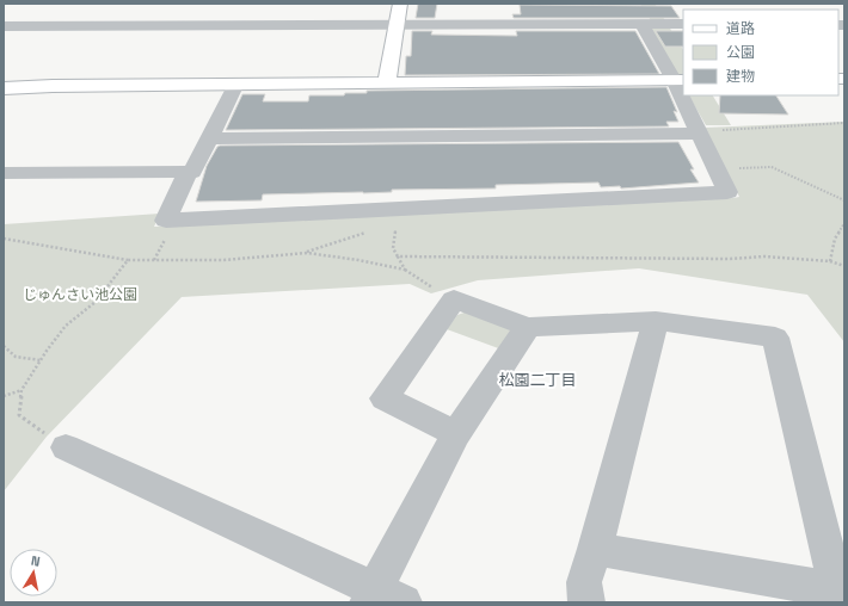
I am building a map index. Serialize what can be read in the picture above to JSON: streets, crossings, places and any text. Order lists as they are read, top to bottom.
{
  "districts": ["松園二丁目"],
  "parks": ["じゅんさい池公園"],
  "legend": ["道路", "公園", "建物"],
  "north": "top"
}
